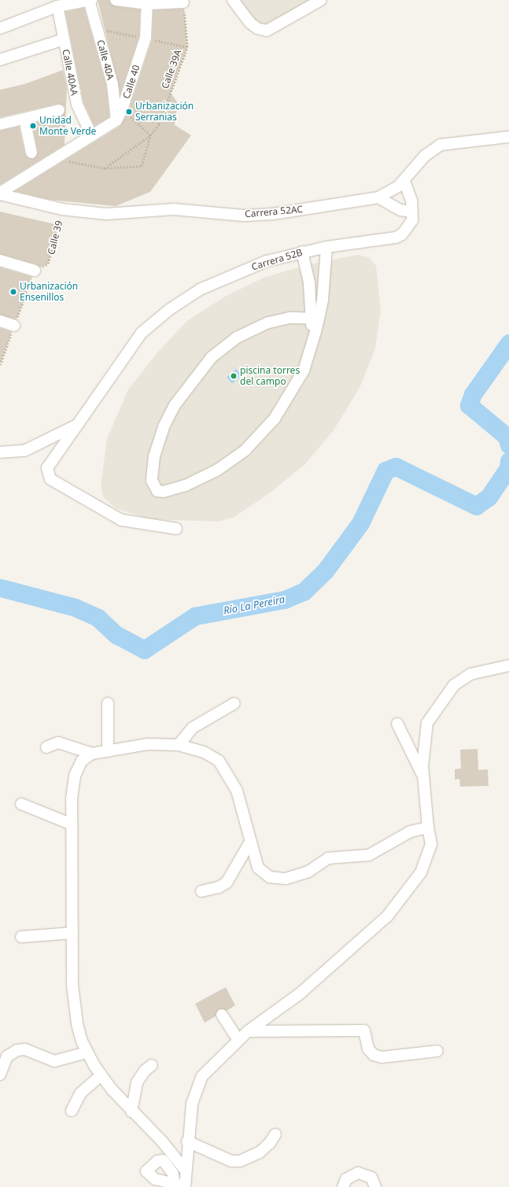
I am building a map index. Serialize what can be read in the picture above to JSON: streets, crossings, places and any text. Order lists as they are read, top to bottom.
{
  "streets": {
    "street": [
      "Calle 40A",
      "Calle 40AA",
      "Calle 40",
      "Carrera 52AC",
      "Carrera 52B"
    ],
    "path": ["Calle 39A", "Calle 39"]
  },
  "crossings": [
    ["Calle 40A", "Calle 40"],
    ["Calle 40AA", "Calle 40"],
    ["Calle 40", "Carrera 52AC"],
    ["Carrera 52AC", "Calle 39"],
    ["Carrera 52AC", "Carrera 52B"]
  ],
  "water": ["Río La Pereira"],
  "places": [
    "Urbanización Serranias",
    "Unidad Monte Verde",
    "Urbanización Ensenillos",
    "piscina torres del campo"
  ]
}
